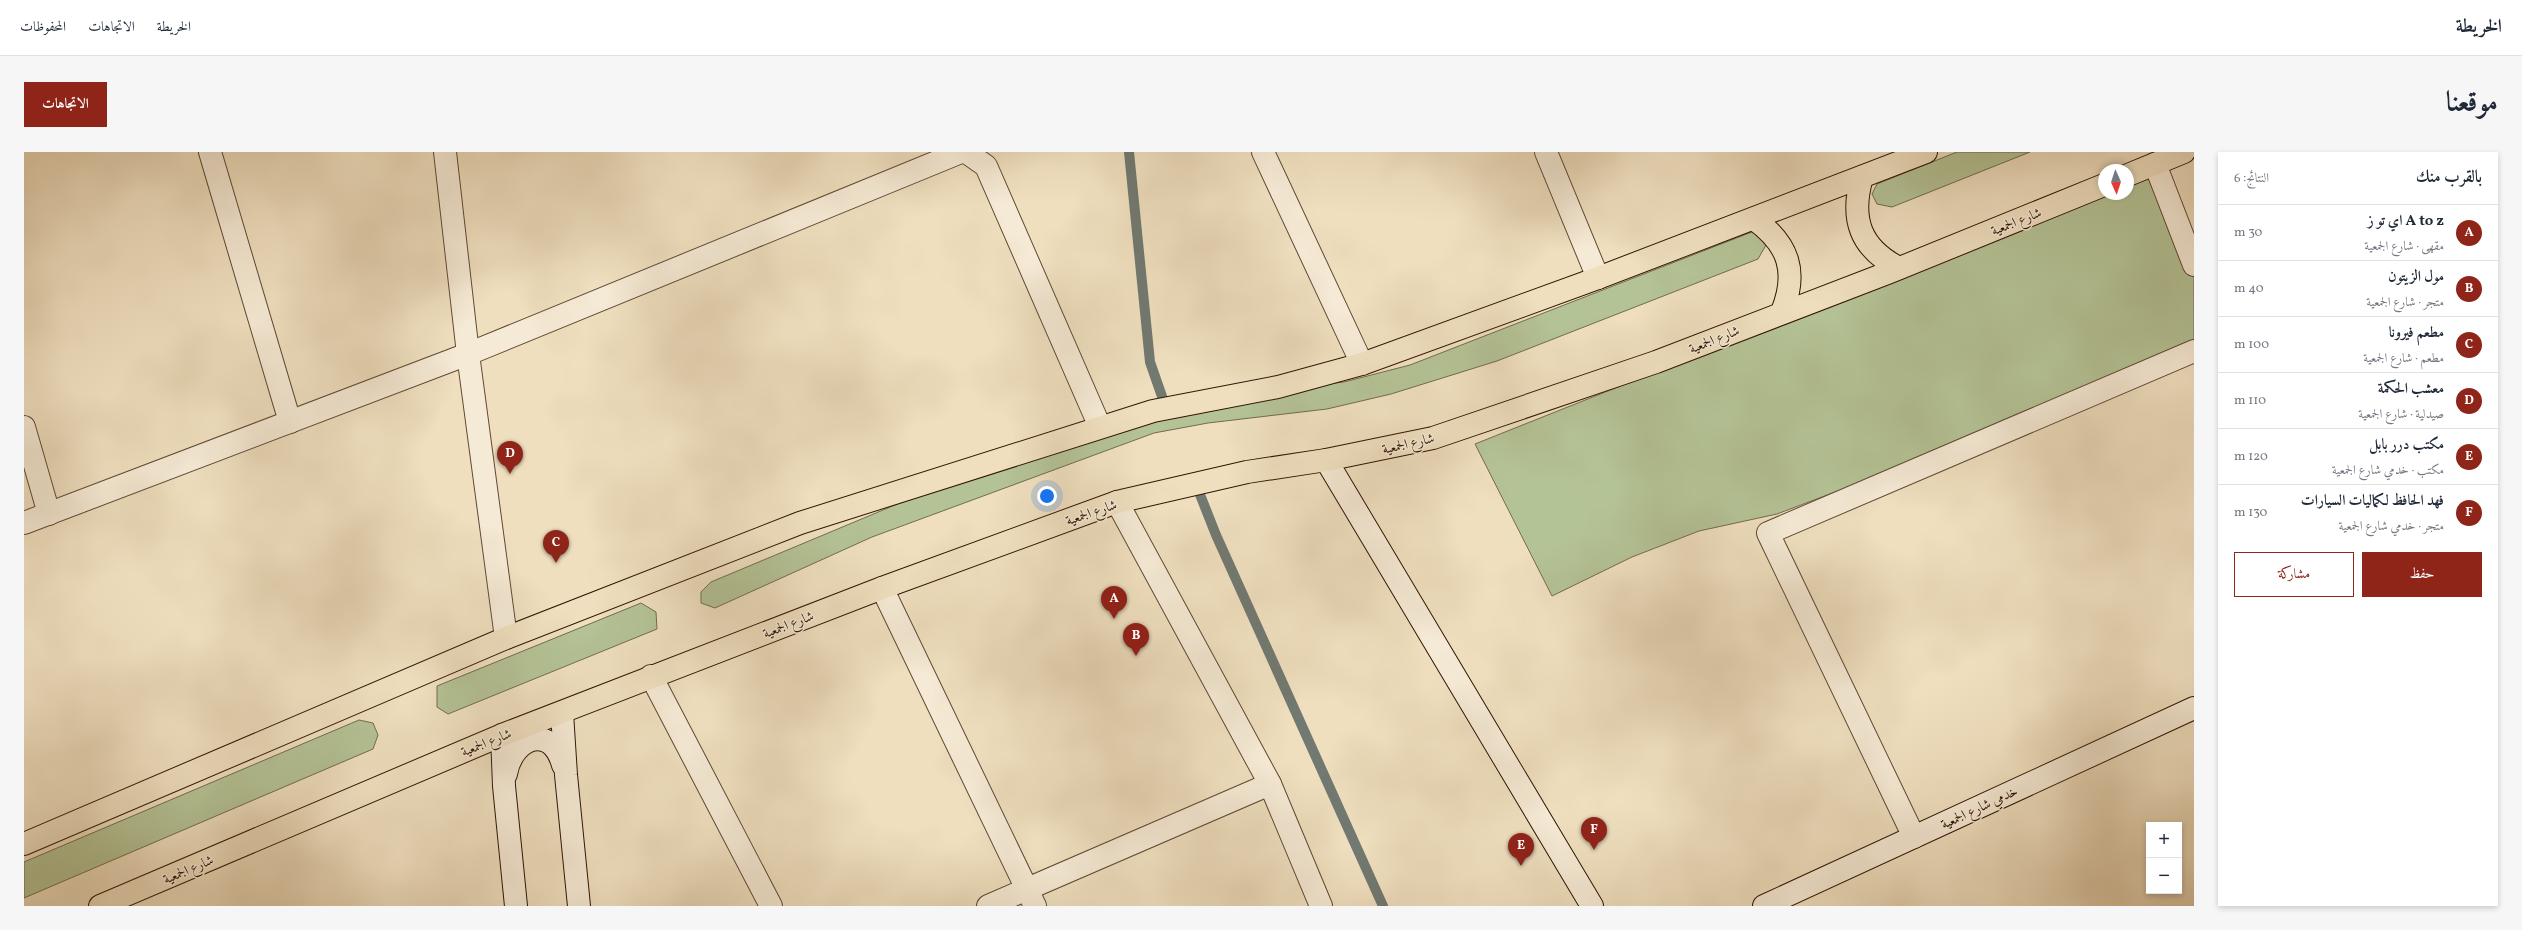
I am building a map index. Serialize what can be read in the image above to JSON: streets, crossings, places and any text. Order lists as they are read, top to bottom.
{
  "streets": {
    "main road": ["شارع الجمعية"],
    "street": ["خدمي شارع الجمعية"]
  },
  "north": "bottom",
  "page": {
    "header": "الخريطة",
    "nav": ["الخريطة", "الاتجاهات", "المحفوظات"],
    "title": "موقعنا",
    "buttons": [
      "الاتجاهات",
      ["حفظ", "مشاركة"]
    ],
    "heading": ["بالقرب منك", "النتائج: 6"],
    "list": [
      {
        "mark": "A",
        "name": "A to z اي تو ز",
        "note": "مقهى · شارع الجمعية",
        "value": "30 m"
      },
      {
        "mark": "B",
        "name": "مول الزيتون",
        "note": "متجر · شارع الجمعية",
        "value": "40 m"
      },
      {
        "mark": "C",
        "name": "مطعم فيرونا",
        "note": "مطعم · شارع الجمعية",
        "value": "100 m"
      },
      {
        "mark": "D",
        "name": "معشب الحكمة",
        "note": "صيدلية · شارع الجمعية",
        "value": "110 m"
      },
      {
        "mark": "E",
        "name": "مكتب درر بابل",
        "note": "مكتب · خدمي شارع الجمعية",
        "value": "120 m"
      },
      {
        "mark": "F",
        "name": "فهد الحافظ لكماليات السيارات",
        "note": "متجر · خدمي شارع الجمعية",
        "value": "130 m"
      }
    ],
    "pins": [
      "D",
      "C",
      "A",
      "B",
      "F",
      "E"
    ],
    "map_buttons": ["+", "−"]
  }
}
